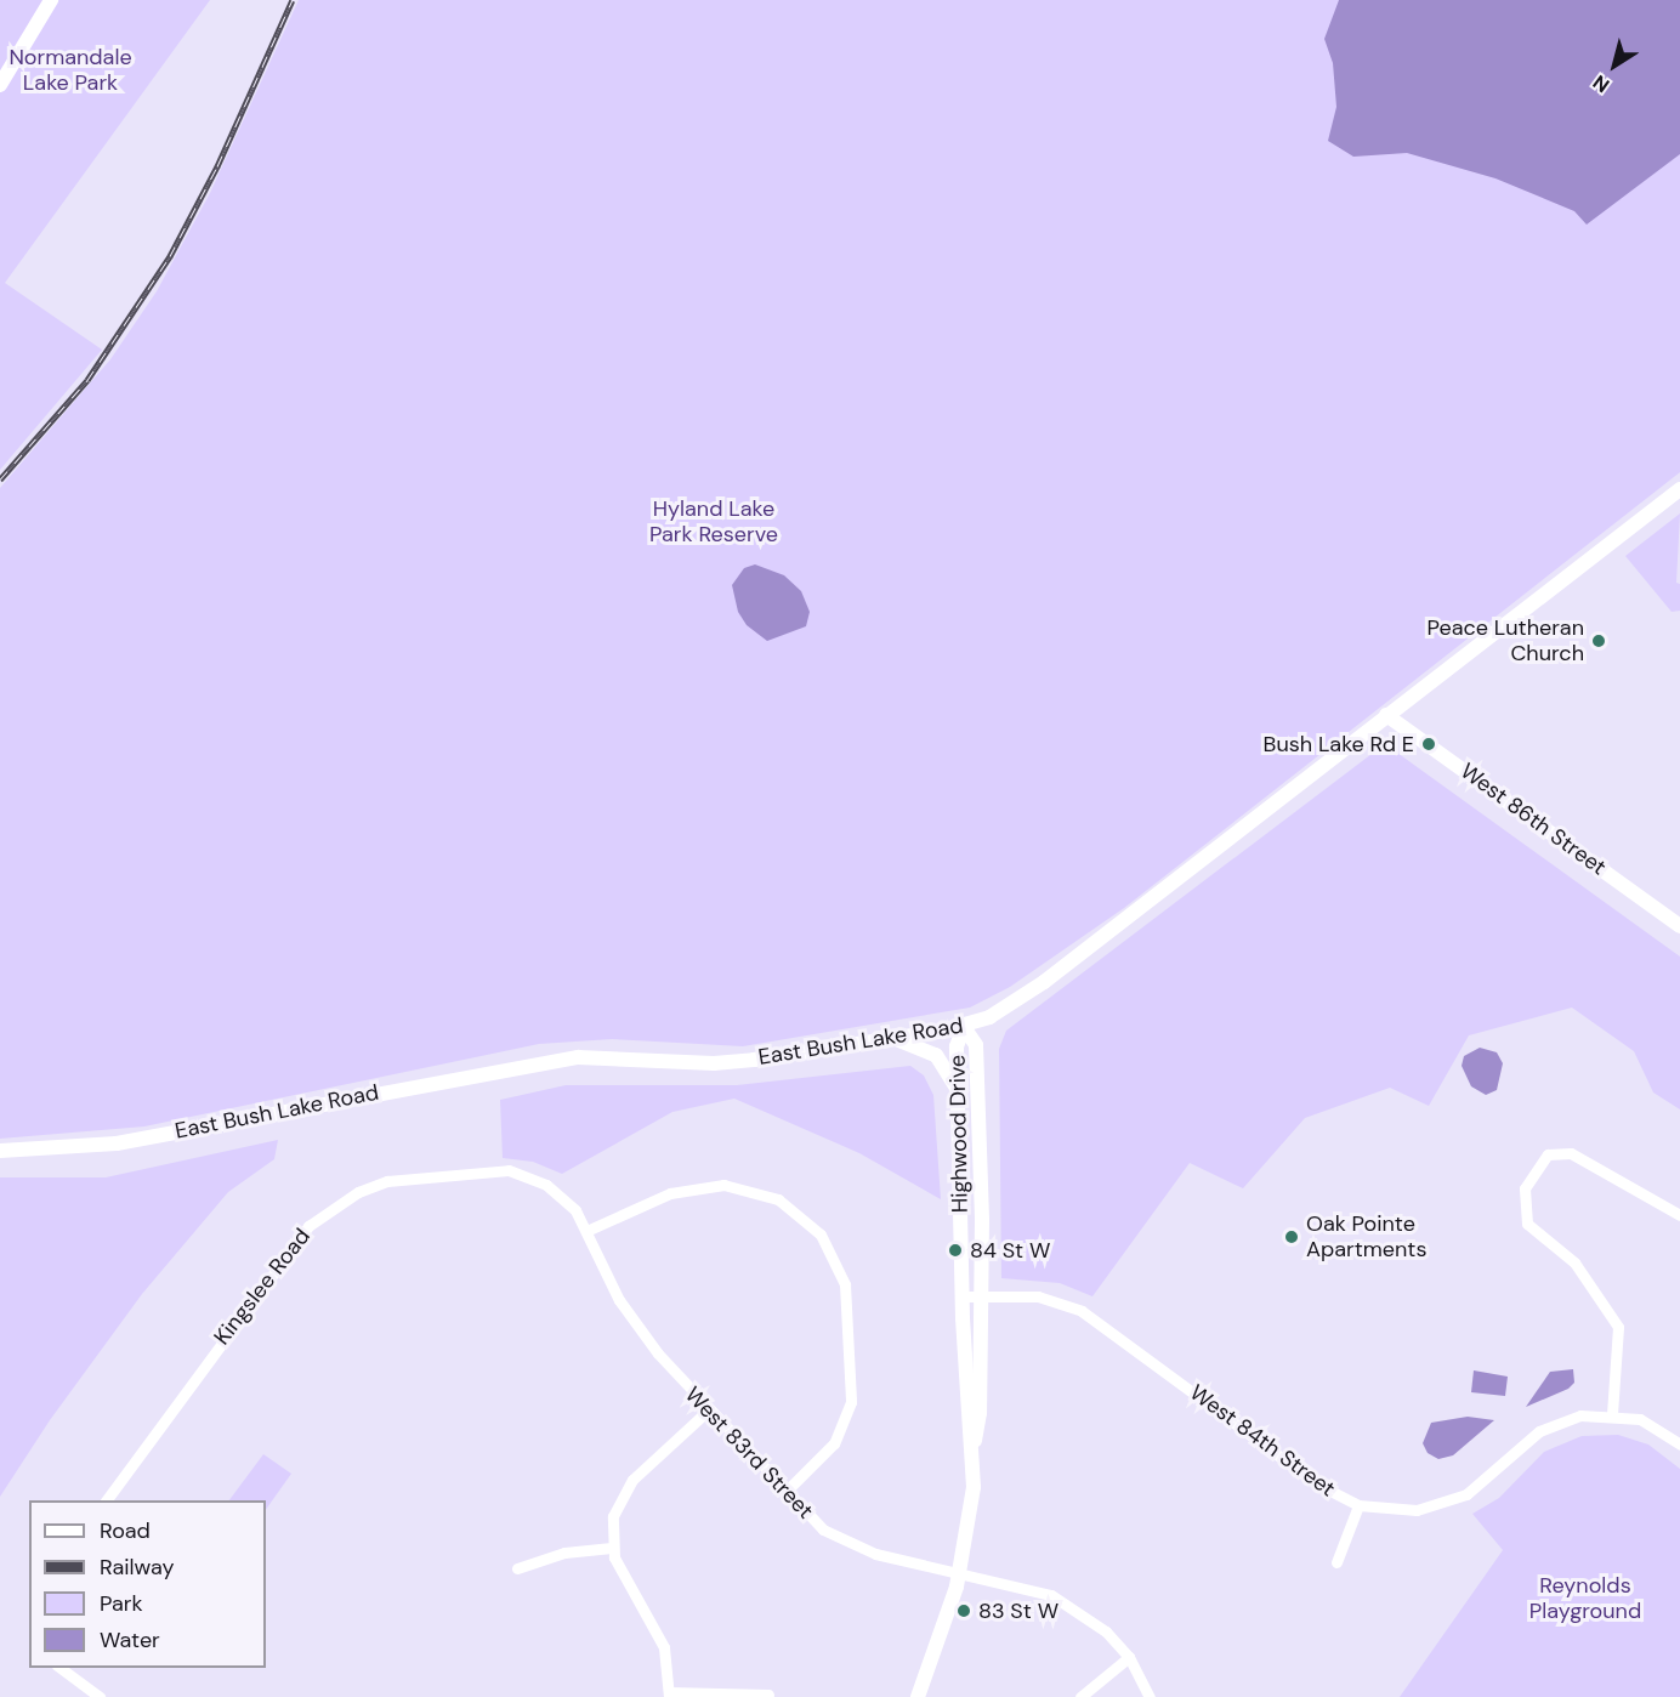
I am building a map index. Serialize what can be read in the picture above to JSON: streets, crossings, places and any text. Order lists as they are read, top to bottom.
{
  "streets": {
    "street": [
      "West 86th Street",
      "East Bush Lake Road",
      "Highwood Drive",
      "Kingslee Road",
      "West 84th Street",
      "West 83rd Street"
    ]
  },
  "crossings": [
    ["West 86th Street", "East Bush Lake Road"],
    ["East Bush Lake Road", "Highwood Drive"],
    ["Highwood Drive", "West 84th Street"],
    ["Highwood Drive", "West 83rd Street"],
    ["Kingslee Road", "West 83rd Street"]
  ],
  "parks": ["Normandale Lake Park", "Hyland Lake Park Reserve", "Reynolds Playground"],
  "places": [
    "Peace Lutheran Church",
    "Bush Lake Rd E",
    "Oak Pointe Apartments",
    "84 St W",
    "83 St W"
  ],
  "legend": [
    "Road",
    "Railway",
    "Park",
    "Water"
  ],
  "north": "bottom left"
}
